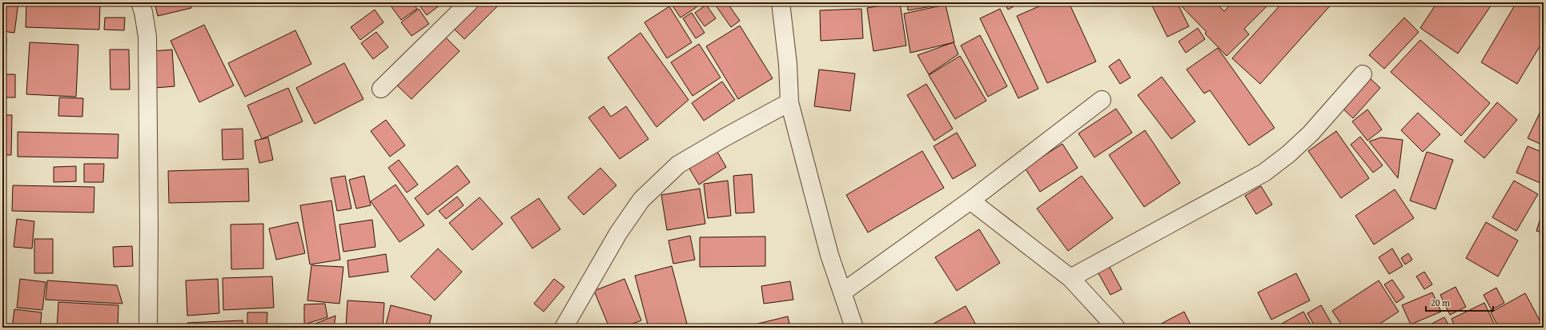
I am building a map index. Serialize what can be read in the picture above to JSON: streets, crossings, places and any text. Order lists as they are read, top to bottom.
{
  "scale_bar": "20 m"
}
